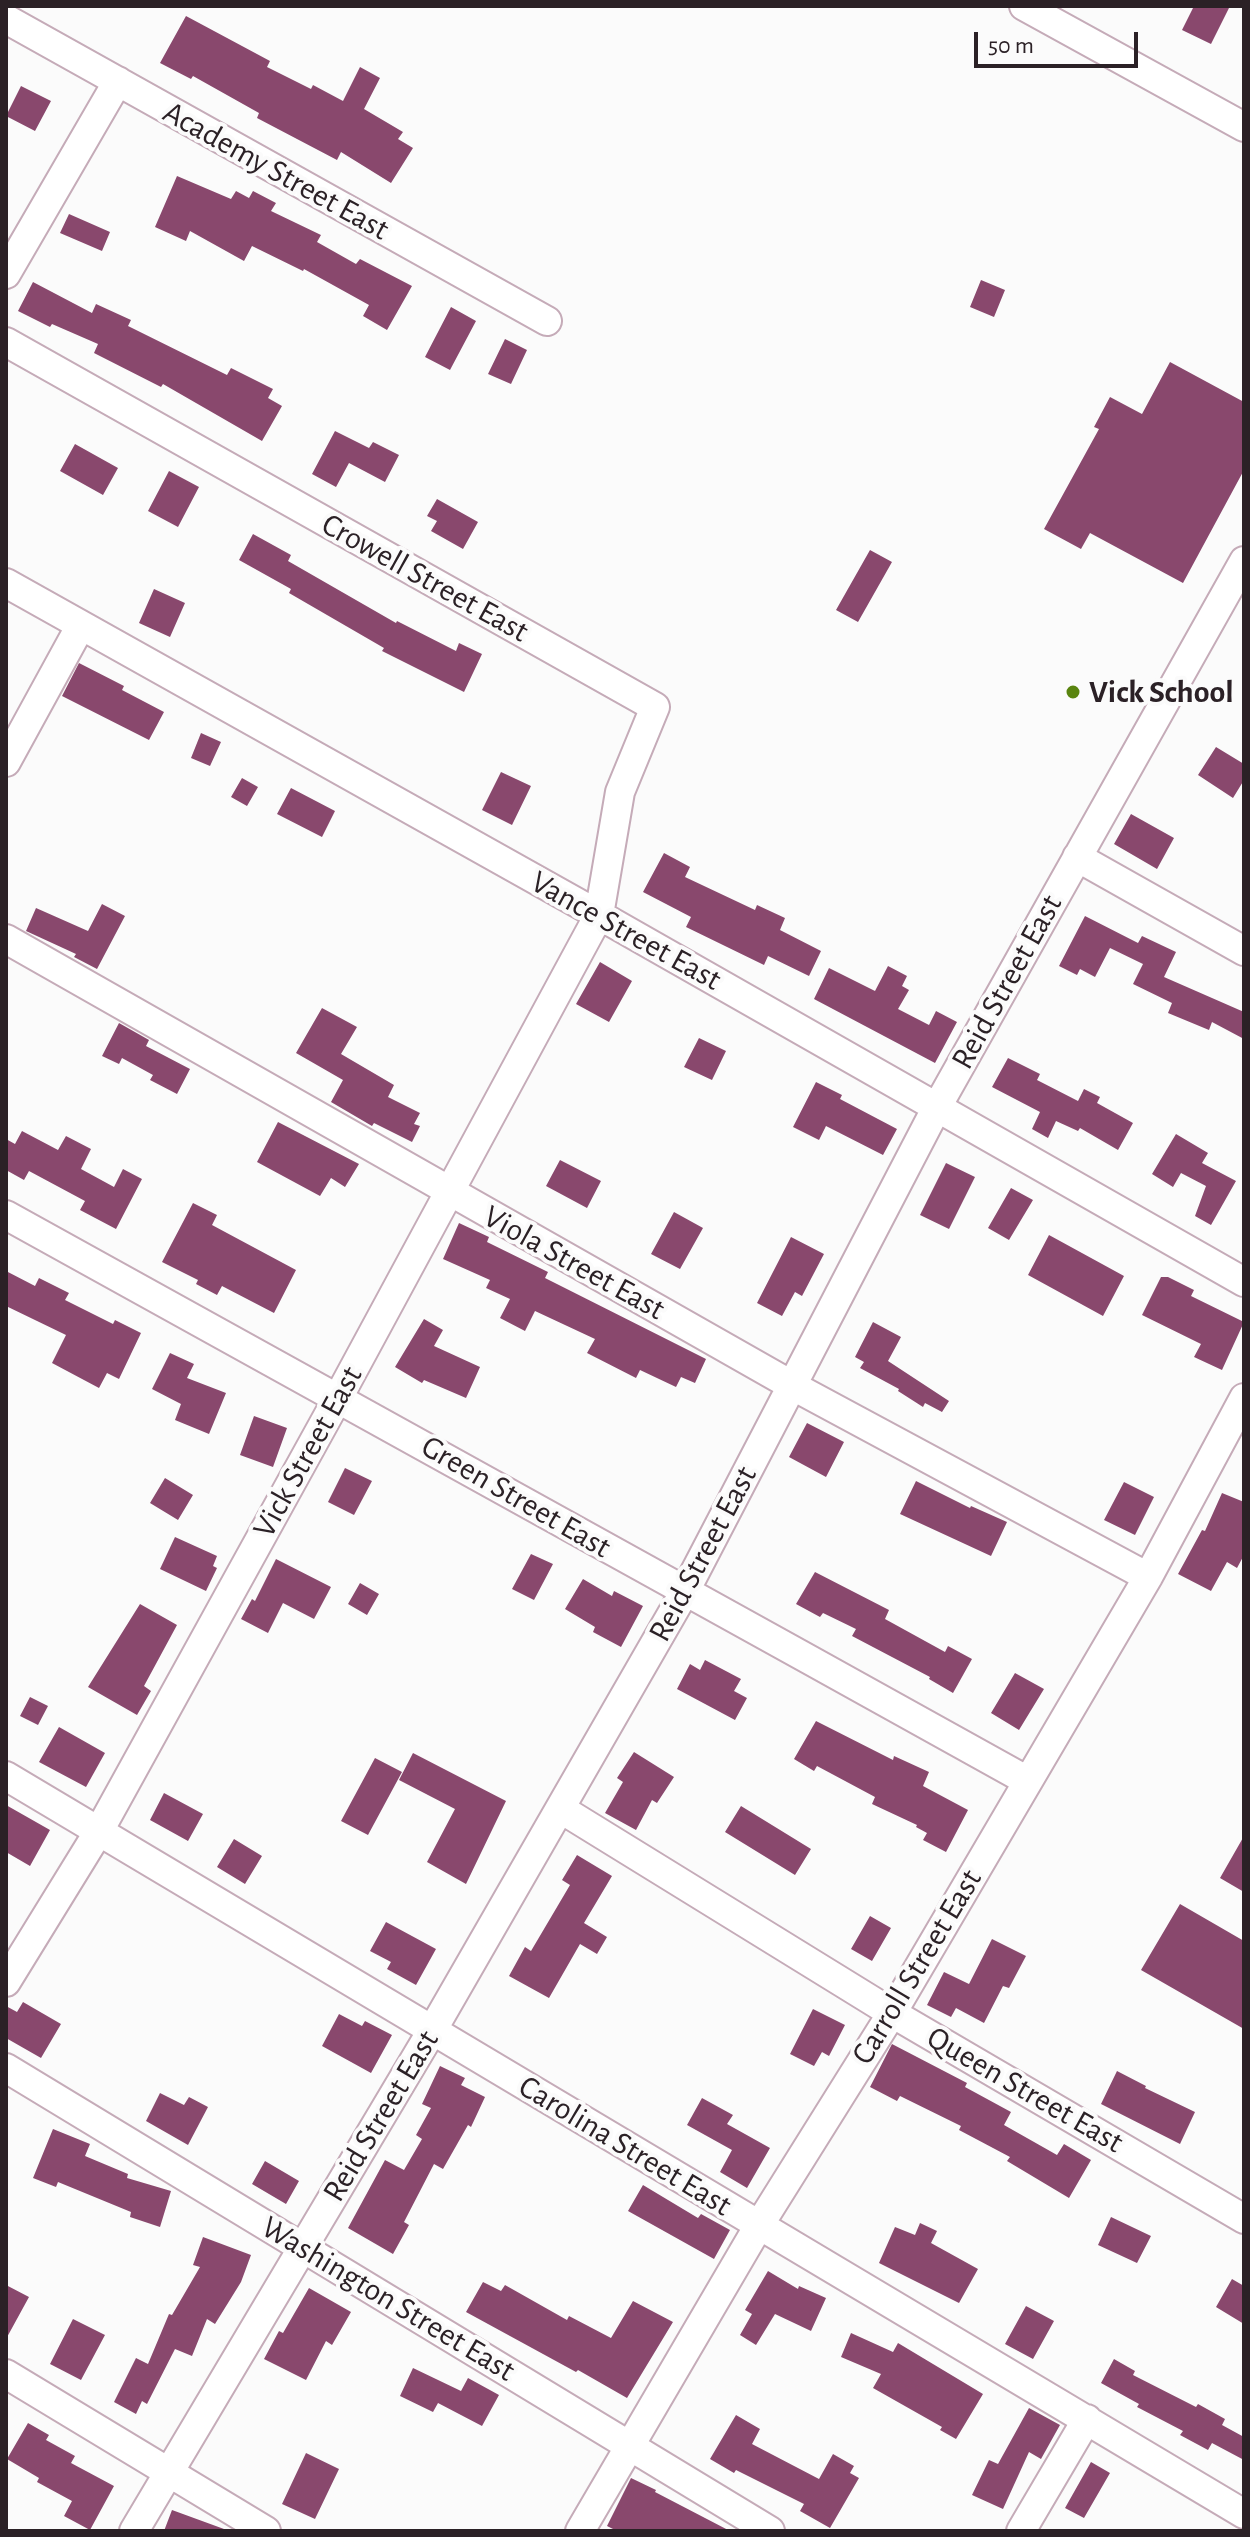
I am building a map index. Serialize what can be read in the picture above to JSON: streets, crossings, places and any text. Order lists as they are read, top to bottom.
{
  "streets": {
    "street": [
      "Academy Street East",
      "Crowell Street East",
      "Vance Street East",
      "Reid Street East",
      "Viola Street East",
      "Vick Street East",
      "Green Street East",
      "Carroll Street East",
      "Queen Street East",
      "Carolina Street East",
      "Washington Street East"
    ]
  },
  "crossings": [
    ["Crowell Street East", "Vance Street East"],
    ["Crowell Street East", "Vick Street East"],
    ["Vance Street East", "Reid Street East"],
    ["Vance Street East", "Vick Street East"],
    ["Reid Street East", "Viola Street East"],
    ["Reid Street East", "Green Street East"],
    ["Reid Street East", "Queen Street East"],
    ["Reid Street East", "Carolina Street East"],
    ["Reid Street East", "Washington Street East"],
    ["Viola Street East", "Vick Street East"],
    ["Viola Street East", "Carroll Street East"],
    ["Vick Street East", "Green Street East"],
    ["Vick Street East", "Carolina Street East"],
    ["Green Street East", "Carroll Street East"],
    ["Carroll Street East", "Queen Street East"],
    ["Carroll Street East", "Carolina Street East"],
    ["Carroll Street East", "Washington Street East"]
  ],
  "places": ["Vick School"],
  "scale_bar": "50 m"
}
